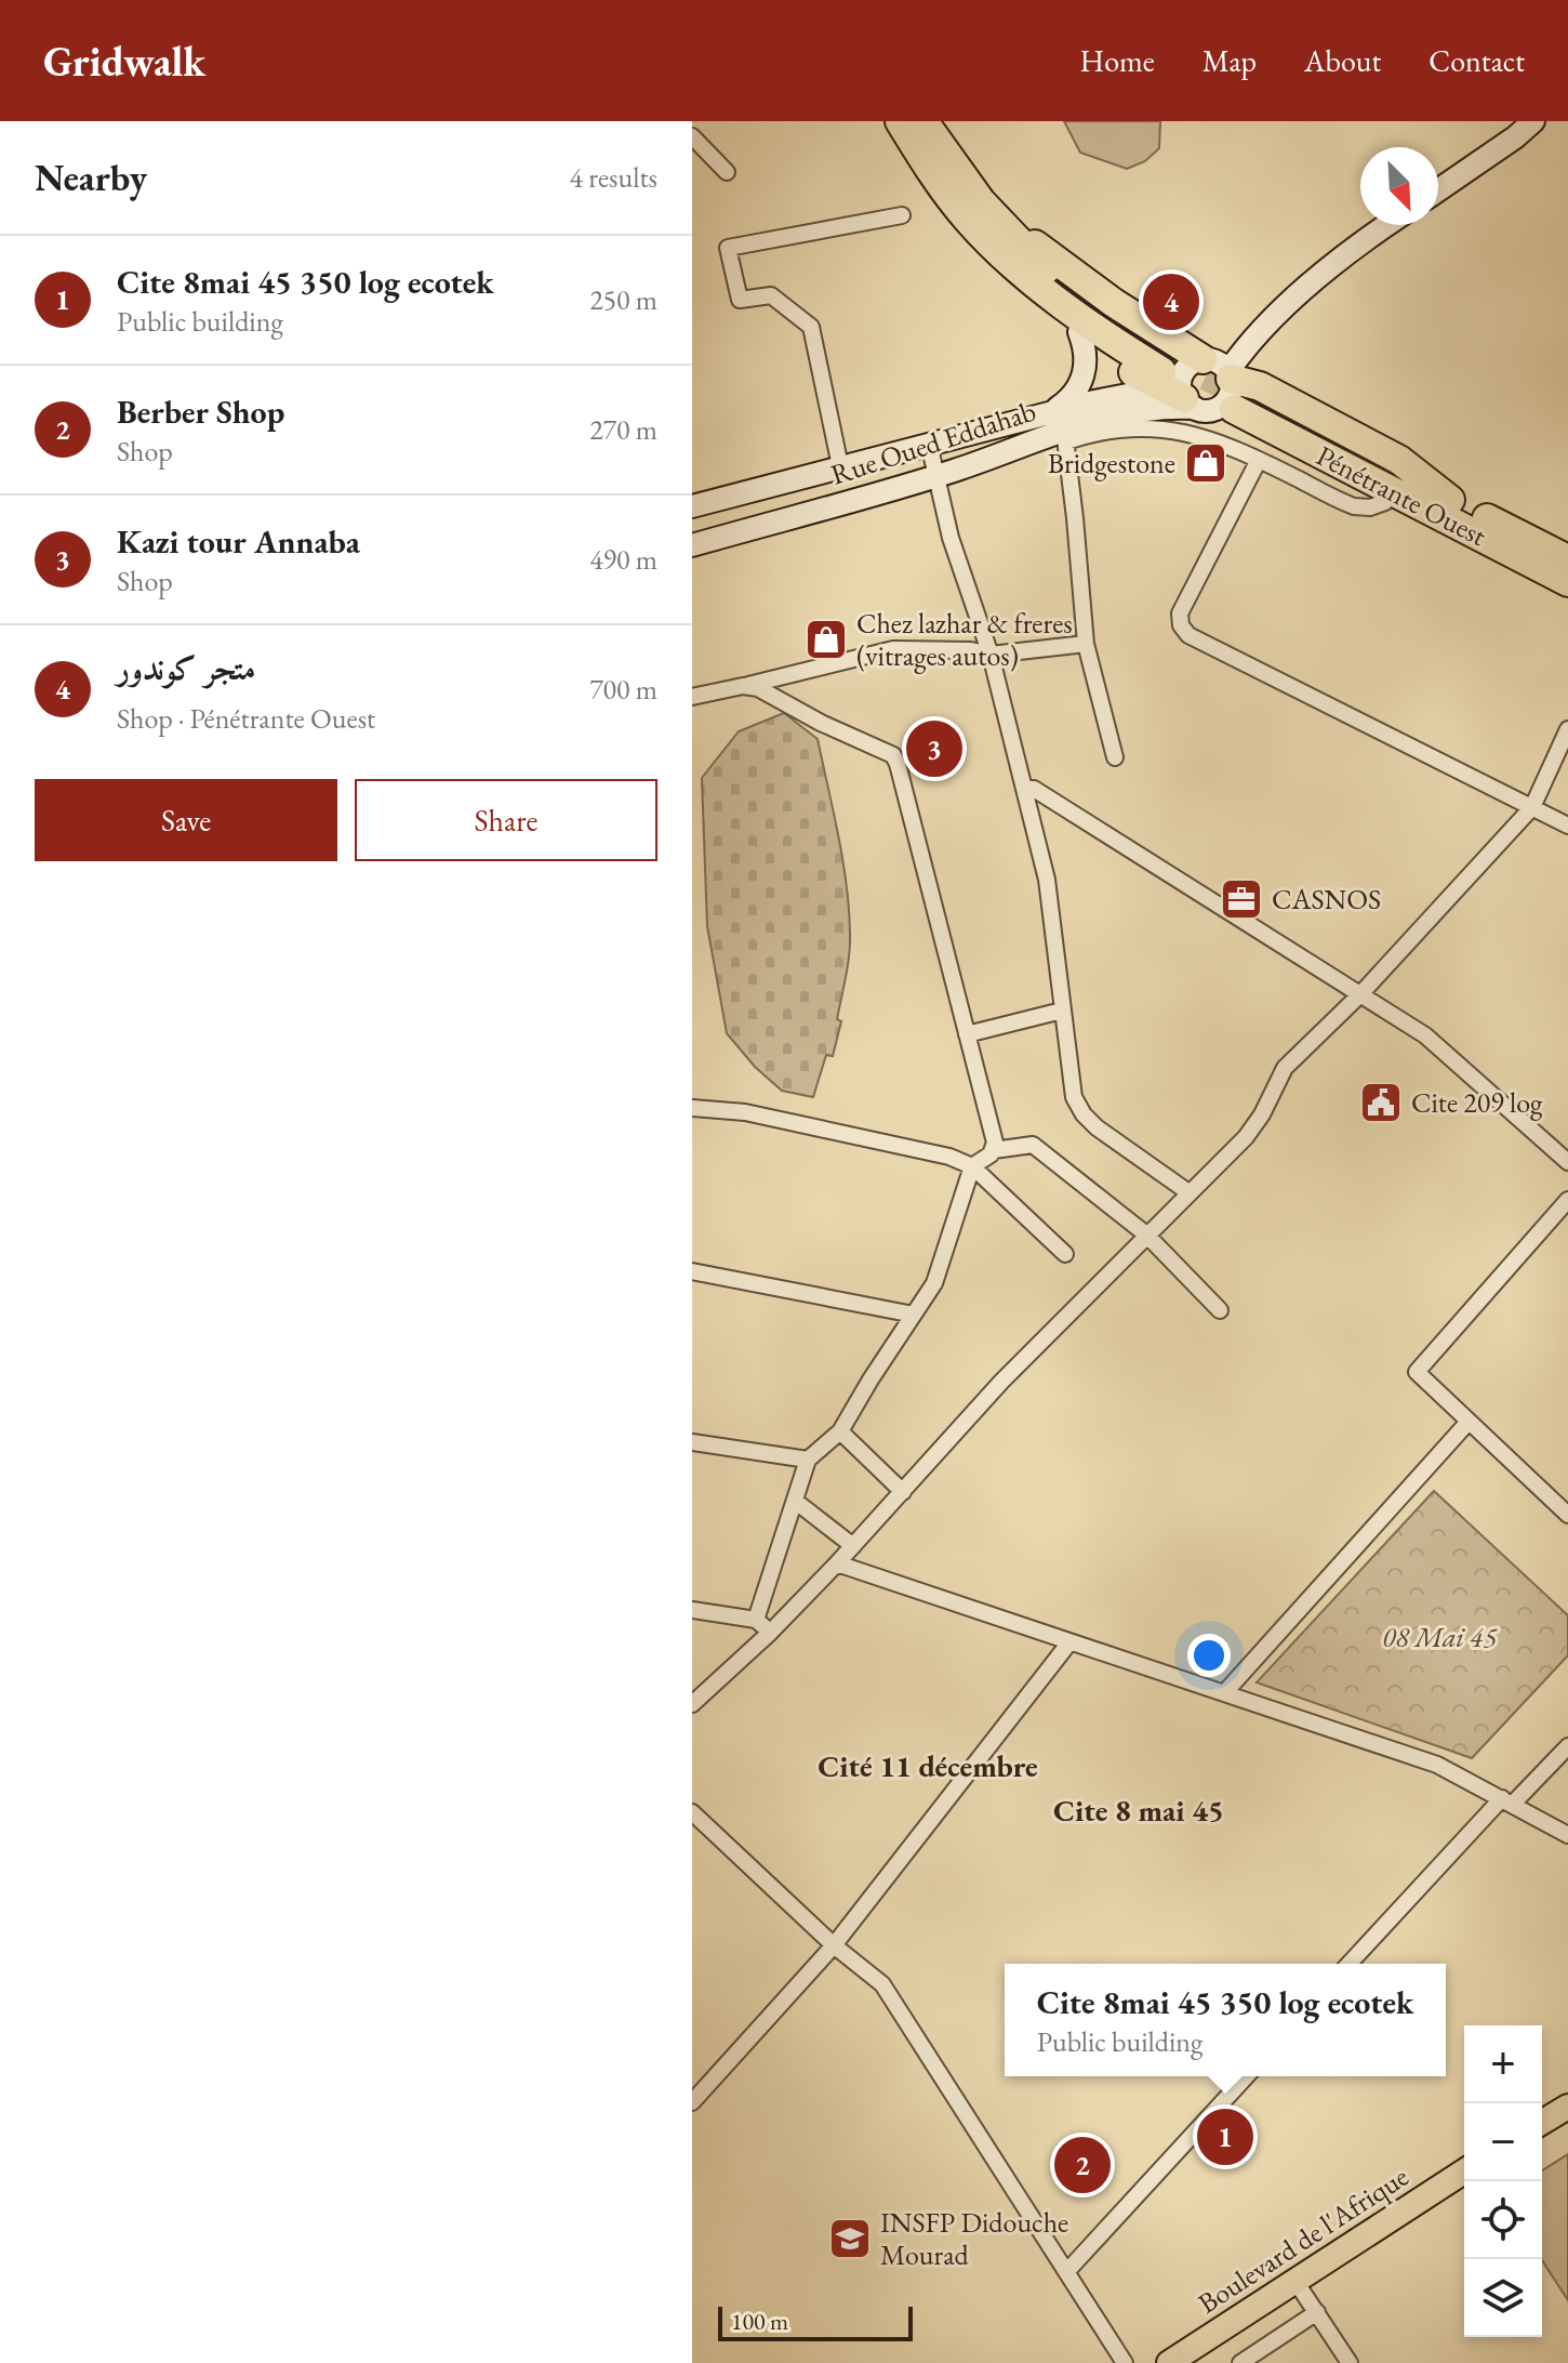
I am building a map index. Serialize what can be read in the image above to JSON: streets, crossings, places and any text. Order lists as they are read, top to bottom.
{
  "streets": {
    "highway": ["Pénétrante Ouest"],
    "main road": ["Rue Oued Eddahab", "Boulevard de l'Afrique"]
  },
  "crossings": [
    ["Rue Oued Eddahab", "Pénétrante Ouest"]
  ],
  "districts": ["Cité 11 décembre", "Cite 8 mai 45"],
  "parks": ["08 Mai 45"],
  "places": {
    "shop": ["Bridgestone", "Chez lazhar & freres (vitrages autos)"],
    "office": ["CASNOS"],
    "public building": ["Cite 209 log"],
    "school or university": ["INSFP Didouche Mourad"]
  },
  "scale_bar": "100 m",
  "north": "bottom right",
  "page": {
    "header": "Gridwalk",
    "nav": [
      "Home",
      "Map",
      "About",
      "Contact"
    ],
    "heading": ["Nearby", "4 results"],
    "list": [
      {
        "mark": "1",
        "name": "Cite 8mai 45 350 log ecotek",
        "note": "Public building",
        "value": "250 m"
      },
      {
        "mark": "2",
        "name": "Berber Shop",
        "note": "Shop",
        "value": "270 m"
      },
      {
        "mark": "3",
        "name": "Kazi tour Annaba",
        "note": "Shop",
        "value": "490 m"
      },
      {
        "mark": "4",
        "name": "متجر كوندور",
        "note": "Shop · Pénétrante Ouest",
        "value": "700 m"
      }
    ],
    "pins": [
      "4",
      "3",
      "1",
      "2"
    ],
    "buttons": ["Save", "Share"],
    "popup": ["Cite 8mai 45 350 log ecotek", "Public building"],
    "map_buttons": ["+", "−"],
    "scale": "100 m"
  }
}
